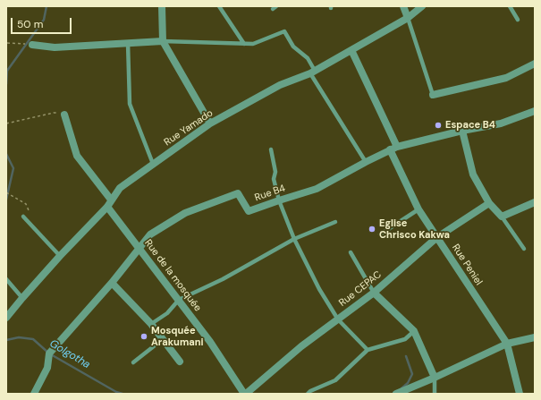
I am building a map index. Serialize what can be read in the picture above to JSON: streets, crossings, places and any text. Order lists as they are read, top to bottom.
{
  "streets": {
    "street": [
      "Rue Yamado",
      "Rue B4",
      "Rue Peniel",
      "Rue de la mosquée",
      "Rue CEPAC"
    ]
  },
  "crossings": [
    ["Rue Yamado", "Rue de la mosquée"],
    ["Rue B4", "Rue Peniel"],
    ["Rue B4", "Rue de la mosquée"],
    ["Rue Peniel", "Rue CEPAC"],
    ["Rue de la mosquée", "Rue CEPAC"]
  ],
  "water": ["Golgotha"],
  "places": ["Espace B4", "Eglise Chrisco Kakwa", "Mosquée Arakumani"],
  "scale_bar": "50 m"
}
